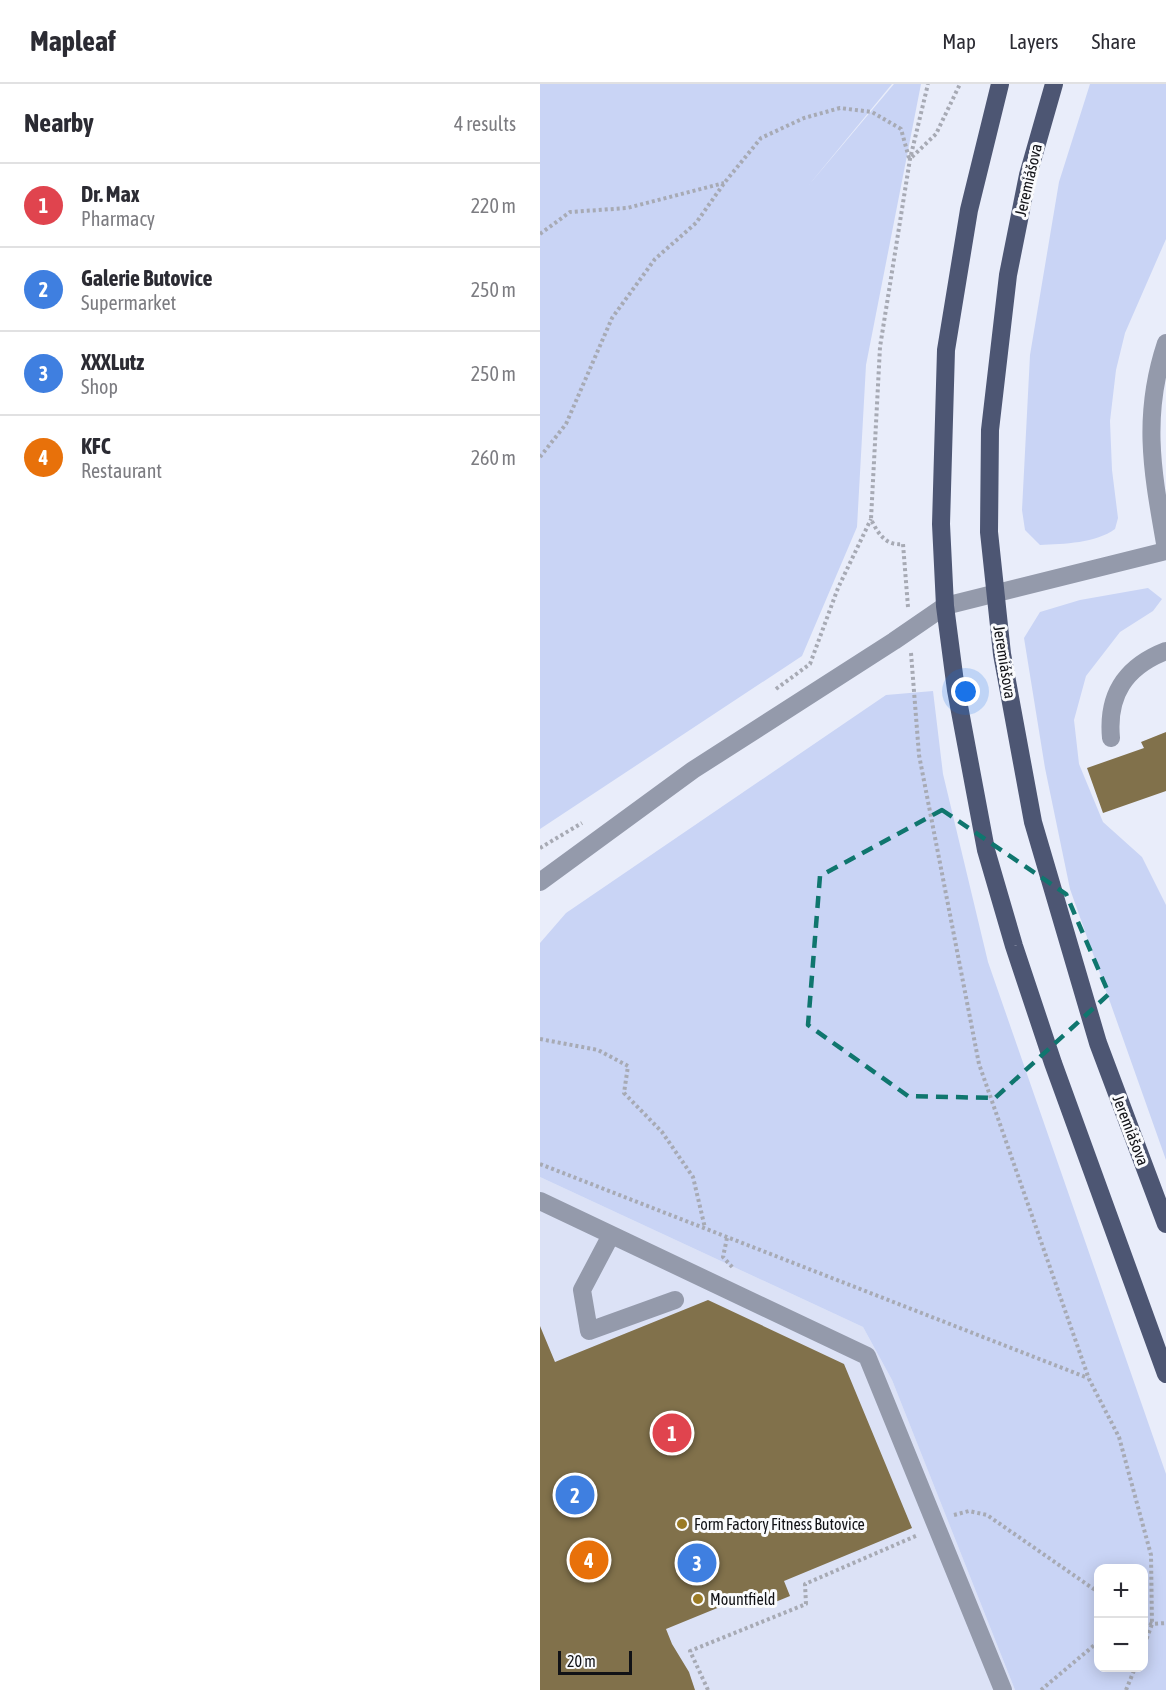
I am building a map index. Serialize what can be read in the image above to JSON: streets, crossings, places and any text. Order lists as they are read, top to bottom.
{
  "streets": {
    "main road": ["Jeremiášova"]
  },
  "places": ["Form Factory Fitness Butovice", "Mountfield"],
  "scale_bar": "20 m",
  "page": {
    "header": "Mapleaf",
    "nav": ["Map", "Layers", "Share"],
    "heading": ["Nearby", "4 results"],
    "list": [
      {
        "mark": "1",
        "name": "Dr. Max",
        "note": "Pharmacy",
        "value": "220 m"
      },
      {
        "mark": "2",
        "name": "Galerie Butovice",
        "note": "Supermarket",
        "value": "250 m"
      },
      {
        "mark": "3",
        "name": "XXXLutz",
        "note": "Shop",
        "value": "250 m"
      },
      {
        "mark": "4",
        "name": "KFC",
        "note": "Restaurant",
        "value": "260 m"
      }
    ],
    "pins": [
      "1",
      "2",
      "4",
      "3"
    ],
    "map_buttons": ["+", "−"],
    "scale": "20 m"
  }
}
